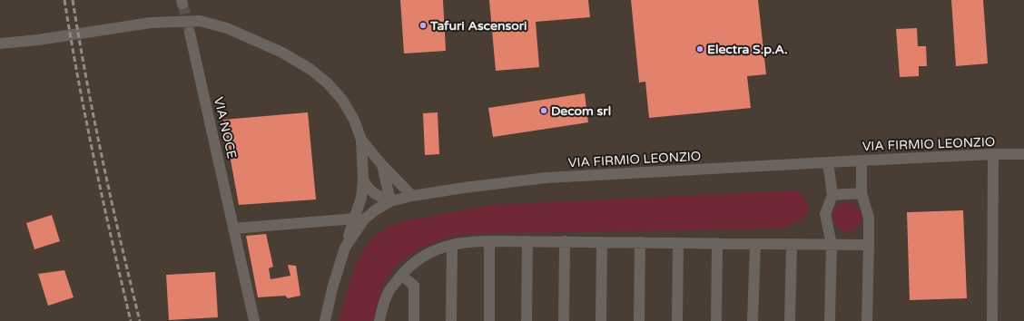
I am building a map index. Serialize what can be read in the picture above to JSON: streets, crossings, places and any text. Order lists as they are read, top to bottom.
{
  "streets": {
    "street": ["VIA NOCE", "VIA FIRMIO LEONZIO"]
  },
  "places": ["Tafuri Ascensori", "Electra S.p.A.", "Decom srl"]
}
